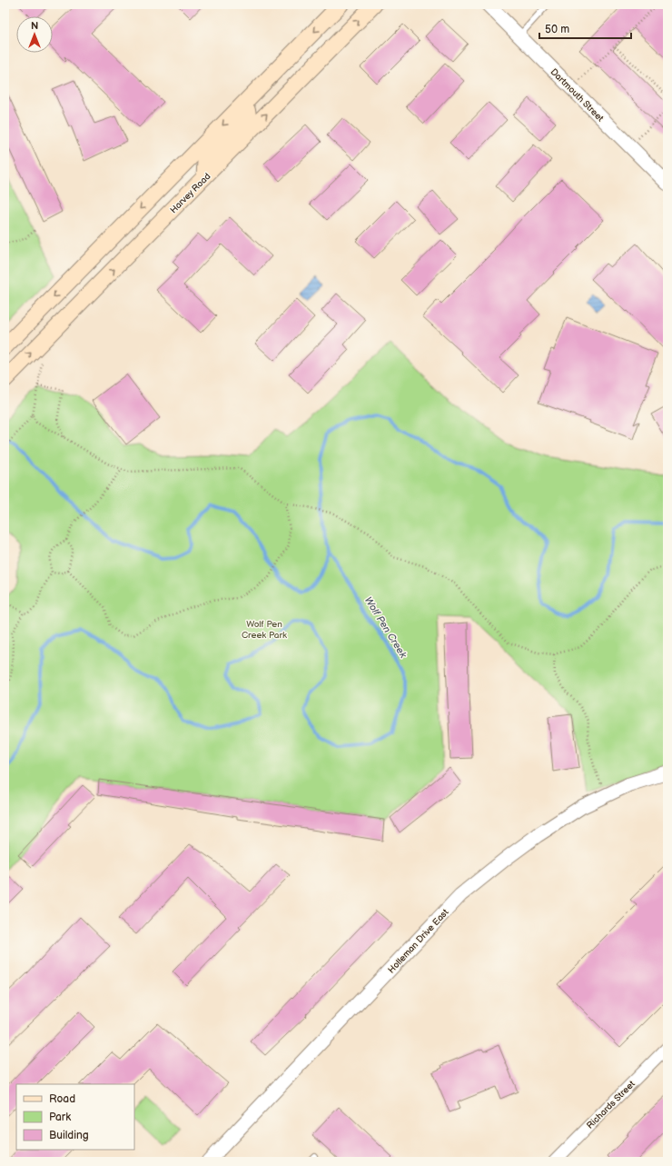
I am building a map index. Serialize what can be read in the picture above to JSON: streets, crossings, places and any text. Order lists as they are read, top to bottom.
{
  "streets": {
    "main road": ["Harvey Road"],
    "street": ["Dartmouth Street", "Holleman Drive East", "Richards Street"]
  },
  "water": ["Wolf Pen Creek"],
  "parks": ["Wolf Pen Creek Park"],
  "legend": ["Road", "Park", "Building"],
  "scale_bar": "50 m",
  "north": "top"
}
